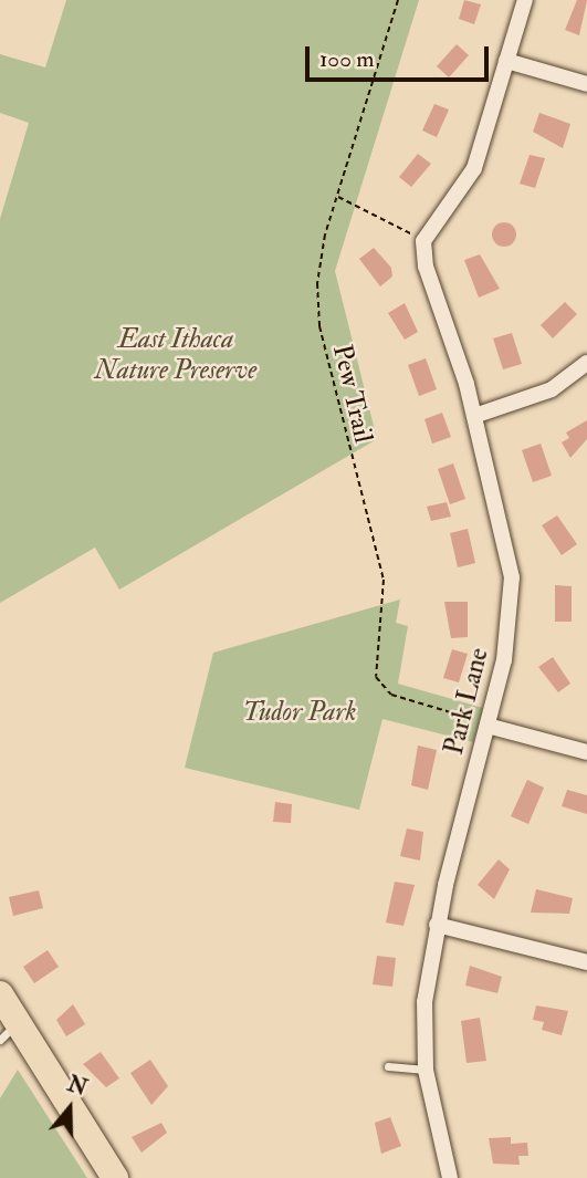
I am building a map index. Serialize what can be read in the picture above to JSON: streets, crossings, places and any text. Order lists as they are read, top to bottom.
{
  "streets": {
    "street": ["Park Lane"],
    "path": ["Pew Trail"]
  },
  "crossings": [
    ["Pew Trail", "Park Lane"]
  ],
  "parks": ["East Ithaca Nature Preserve", "Tudor Park"],
  "scale_bar": "100 m",
  "north": "top"
}
